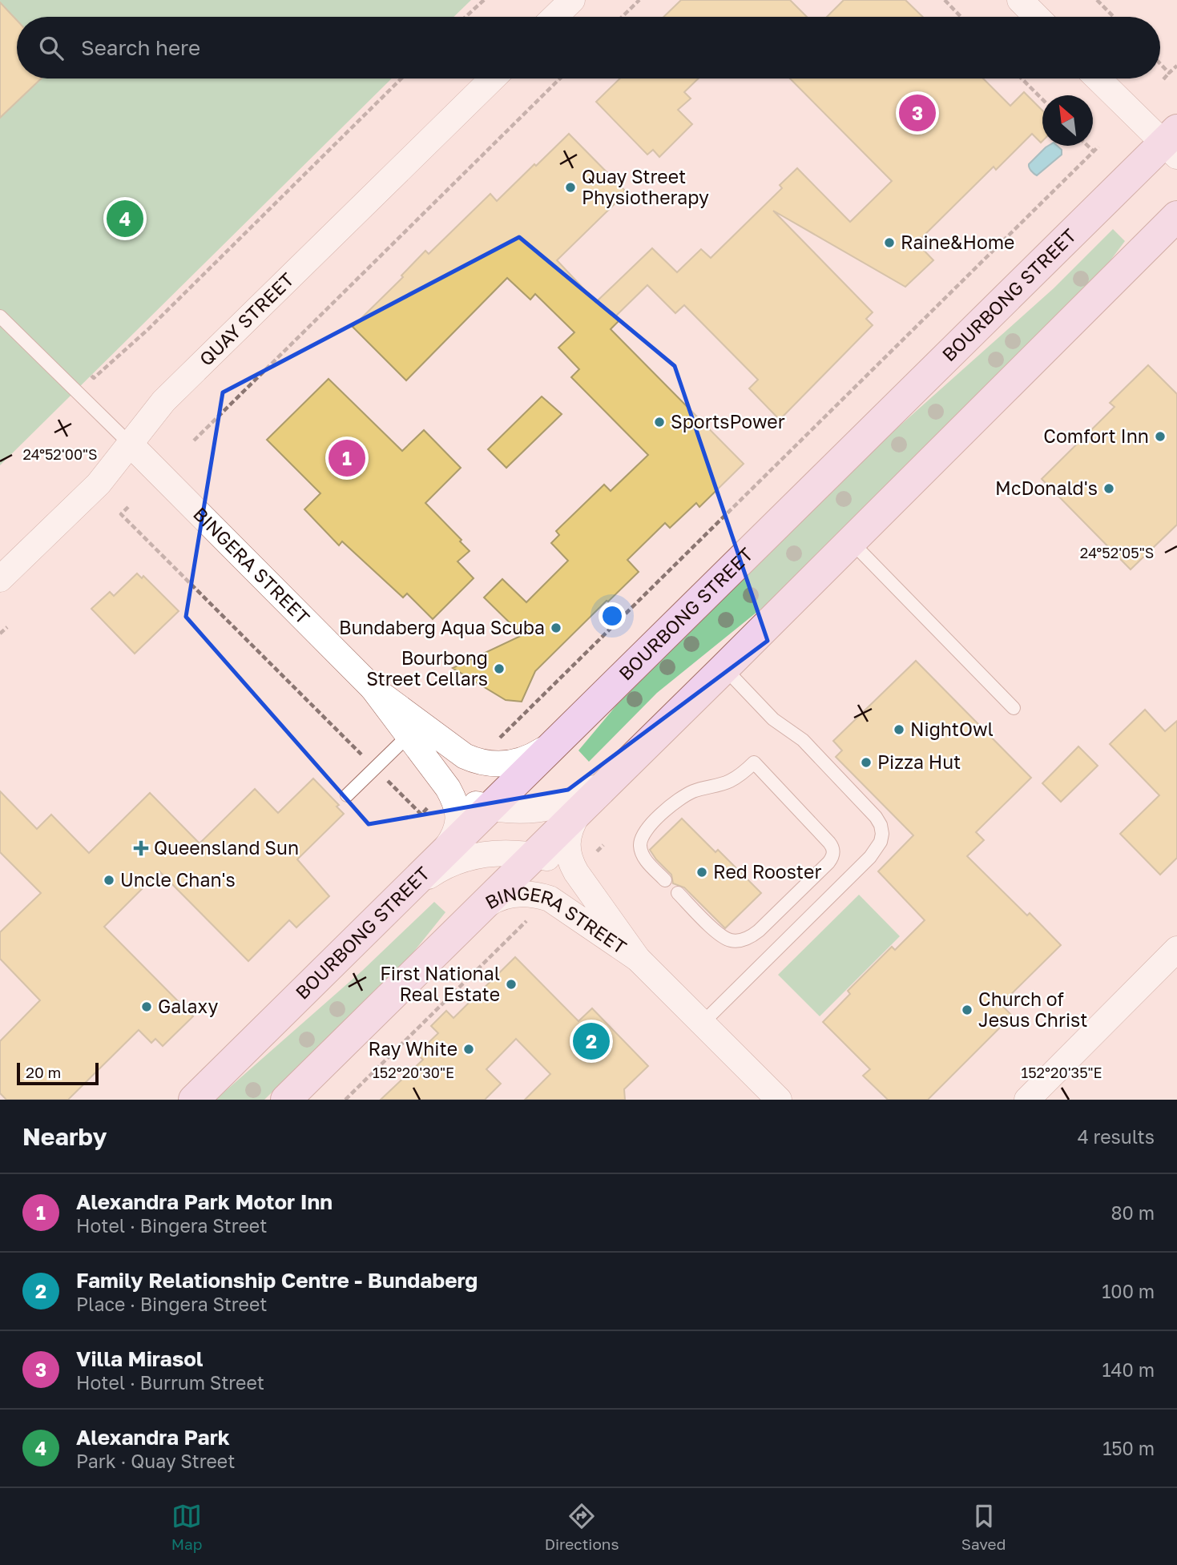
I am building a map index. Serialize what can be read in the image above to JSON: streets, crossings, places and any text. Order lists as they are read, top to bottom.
{
  "streets": {
    "main road": ["BOURBONG STREET"],
    "street": ["QUAY STREET", "BINGERA STREET"]
  },
  "crossings": [
    ["BOURBONG STREET", "BINGERA STREET"],
    ["QUAY STREET", "BINGERA STREET"]
  ],
  "places": {
    "other": [
      "Quay Street Physiotherapy",
      "Raine&Home",
      "SportsPower",
      "Comfort Inn",
      "McDonald's",
      "Bundaberg Aqua Scuba",
      "Bourbong Street Cellars",
      "NightOwl",
      "Pizza Hut",
      "Red Rooster",
      "Uncle Chan's",
      "First National Real Estate",
      "Galaxy",
      "Church of Jesus Christ",
      "Ray White"
    ],
    "health": ["Queensland Sun"]
  },
  "scale_bar": "20 m",
  "north": "top left",
  "page": {
    "search": "Search here",
    "pins": [
      "3",
      "4",
      "1",
      "2"
    ],
    "scale": "20 m",
    "heading": ["Nearby", "4 results"],
    "list": [
      {
        "mark": "1",
        "name": "Alexandra Park Motor Inn",
        "note": "Hotel · Bingera Street",
        "value": "80 m"
      },
      {
        "mark": "2",
        "name": "Family Relationship Centre - Bundaberg",
        "note": "Place · Bingera Street",
        "value": "100 m"
      },
      {
        "mark": "3",
        "name": "Villa Mirasol",
        "note": "Hotel · Burrum Street",
        "value": "140 m"
      },
      {
        "mark": "4",
        "name": "Alexandra Park",
        "note": "Park · Quay Street",
        "value": "150 m"
      }
    ],
    "nav": ["Map", "Directions", "Saved"]
  },
  "coordinates": [
    "24°52'00\"S",
    "24°52'05\"S",
    "152°20'30\"E",
    "152°20'35\"E"
  ]
}
